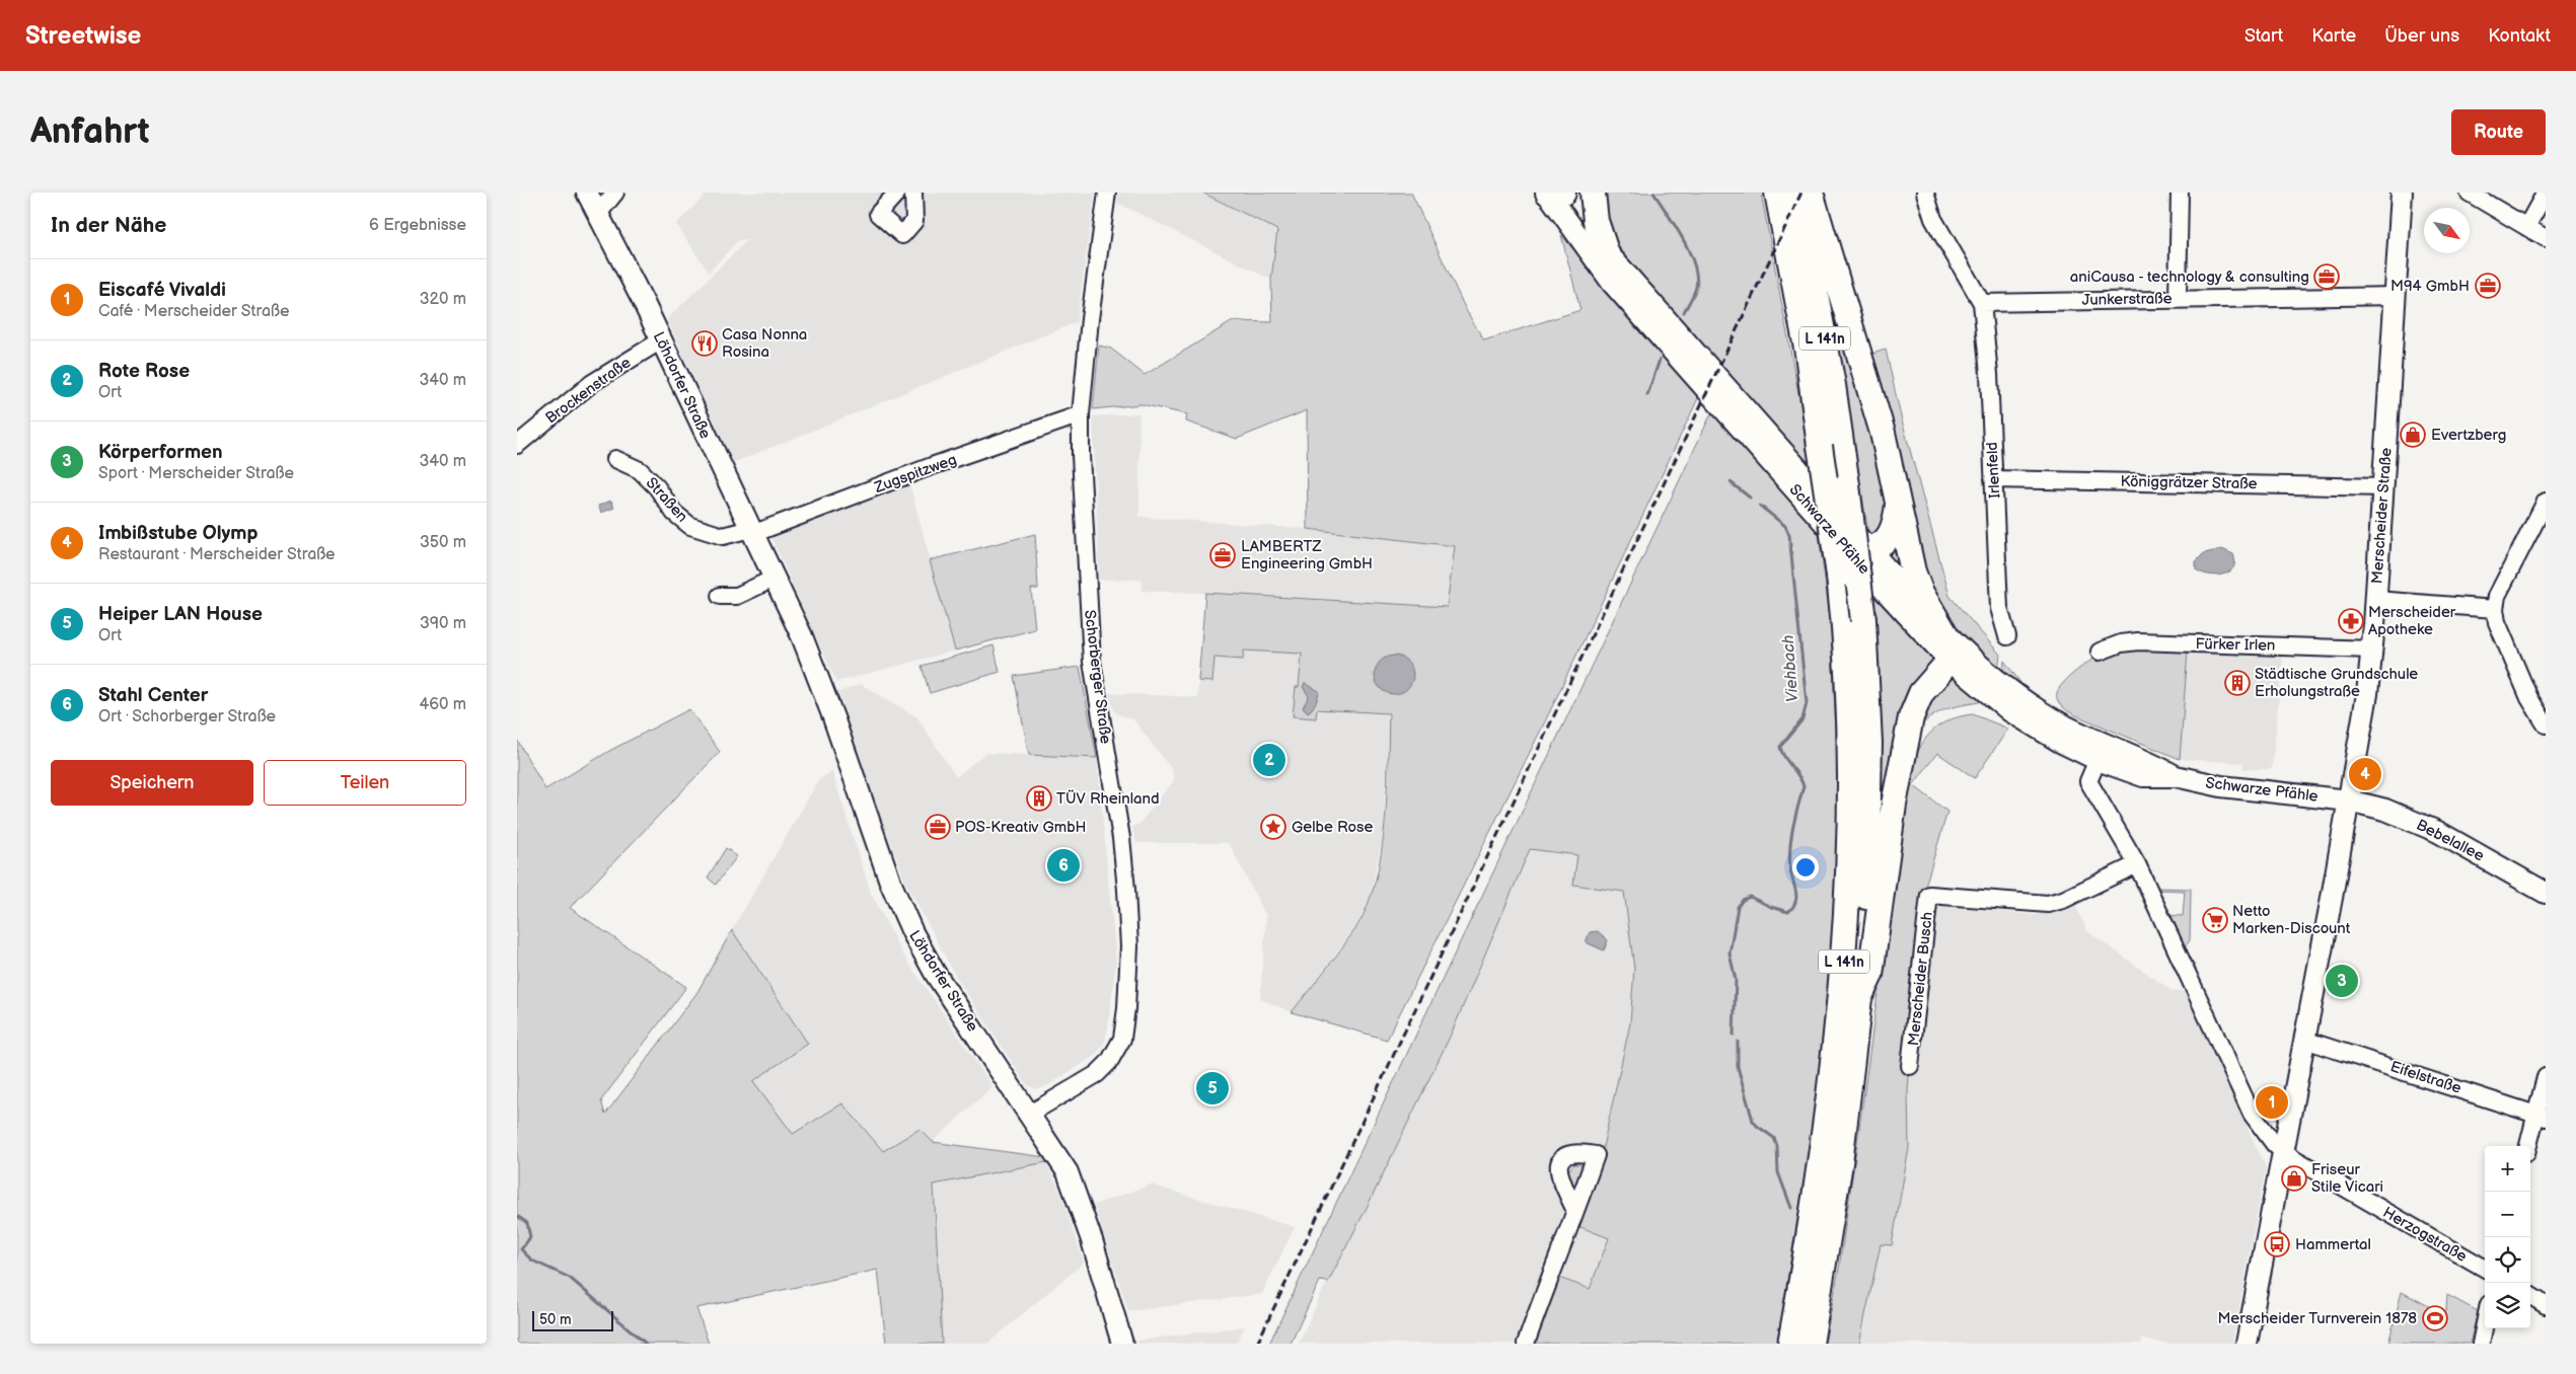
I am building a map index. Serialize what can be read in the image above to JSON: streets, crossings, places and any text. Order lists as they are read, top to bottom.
{
  "streets": {
    "highway": ["L 141n"],
    "main road": [
      "Löhdorfer Straße",
      "Merscheider Straße",
      "Schwarze Pfähle",
      "Bebelallee"
    ],
    "street": [
      "Junkerstraße",
      "Brockenstraße",
      "Irlenfeld",
      "Zugspitzweg",
      "Königgrätzer Straße",
      "Straßen",
      "Fürker Irlen",
      "Schorberger Straße",
      "Merscheider Busch",
      "Eifelstraße",
      "Herzogstraße"
    ]
  },
  "crossings": [
    ["Junkerstraße", "Irlenfeld"],
    ["Junkerstraße", "Merscheider Straße"],
    ["Löhdorfer Straße", "Brockenstraße"],
    ["Löhdorfer Straße", "Zugspitzweg"],
    ["Löhdorfer Straße", "Straßen"],
    ["Löhdorfer Straße", "Schorberger Straße"],
    ["Irlenfeld", "Königgrätzer Straße"],
    ["Zugspitzweg", "Straßen"],
    ["Zugspitzweg", "Schorberger Straße"],
    ["Königgrätzer Straße", "Merscheider Straße"],
    ["Merscheider Straße", "Schwarze Pfähle"],
    ["Merscheider Straße", "Fürker Irlen"],
    ["Merscheider Straße", "Bebelallee"],
    ["Merscheider Straße", "Eifelstraße"],
    ["Merscheider Straße", "Herzogstraße"],
    ["Schwarze Pfähle", "Bebelallee"]
  ],
  "water": ["Viehbach"],
  "places": {
    "office": [
      "aniCausa - technology & consulting",
      "M94 GmbH",
      "LAMBERTZ Engineering GmbH",
      "POS-Kreativ GmbH"
    ],
    "restaurant": ["Casa Nonna Rosina"],
    "shop": ["Evertzberg", "Friseur Stile Vicari"],
    "pharmacy": ["Merscheider Apotheke"],
    "building": ["Städtische Grundschule Erholungstraße", "TÜV Rheinland"],
    "place": ["Gelbe Rose"],
    "supermarket": ["Netto Marken-Discount"],
    "bus stop": ["Hammertal"],
    "sports": ["Merscheider Turnverein 1878"]
  },
  "scale_bar": "50 m",
  "north": "bottom right",
  "page": {
    "header": "Streetwise",
    "nav": [
      "Start",
      "Karte",
      "Über uns",
      "Kontakt"
    ],
    "buttons": [
      "Route",
      ["Speichern", "Teilen"]
    ],
    "title": "Anfahrt",
    "heading": ["In der Nähe", "6 Ergebnisse"],
    "list": [
      {
        "mark": "1",
        "name": "Eiscafé Vivaldi",
        "note": "Café · Merscheider Straße",
        "value": "320 m"
      },
      {
        "mark": "2",
        "name": "Rote Rose",
        "note": "Ort",
        "value": "340 m"
      },
      {
        "mark": "3",
        "name": "Körperformen",
        "note": "Sport · Merscheider Straße",
        "value": "340 m"
      },
      {
        "mark": "4",
        "name": "Imbißstube Olymp",
        "note": "Restaurant · Merscheider Straße",
        "value": "350 m"
      },
      {
        "mark": "5",
        "name": "Heiper LAN House",
        "note": "Ort",
        "value": "390 m"
      },
      {
        "mark": "6",
        "name": "Stahl Center",
        "note": "Ort · Schorberger Straße",
        "value": "460 m"
      }
    ],
    "pins": [
      "2",
      "4",
      "6",
      "3",
      "5",
      "1"
    ],
    "map_buttons": ["+", "−"],
    "scale": "50 m"
  }
}
